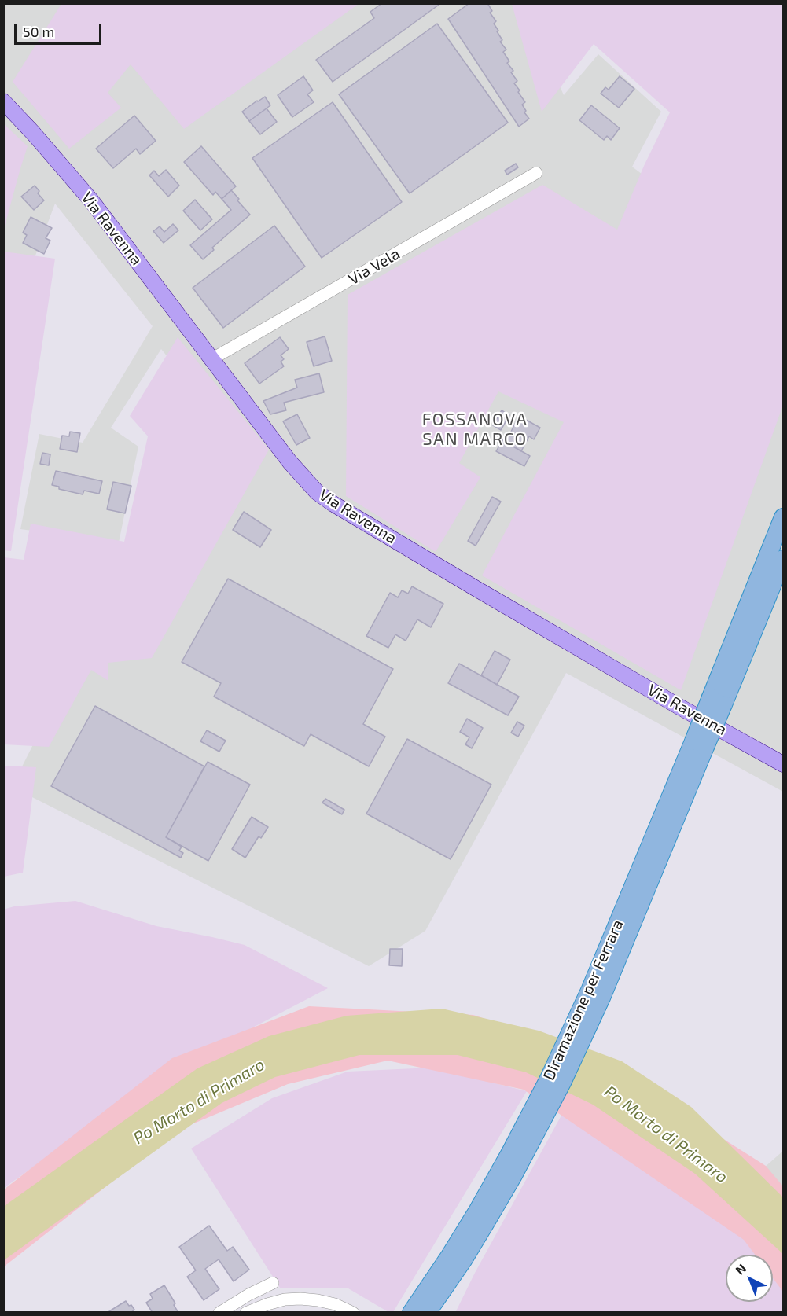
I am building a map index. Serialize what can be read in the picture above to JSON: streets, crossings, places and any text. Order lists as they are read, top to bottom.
{
  "streets": {
    "highway": ["Diramazione per Ferrara"],
    "main road": ["Via Ravenna"],
    "street": ["Via Vela"]
  },
  "crossings": [
    ["Via Ravenna", "Via Vela"]
  ],
  "districts": ["FOSSANOVA SAN MARCO"],
  "water": ["Po Morto di Primaro"],
  "scale_bar": "50 m",
  "north": "top left"
}
